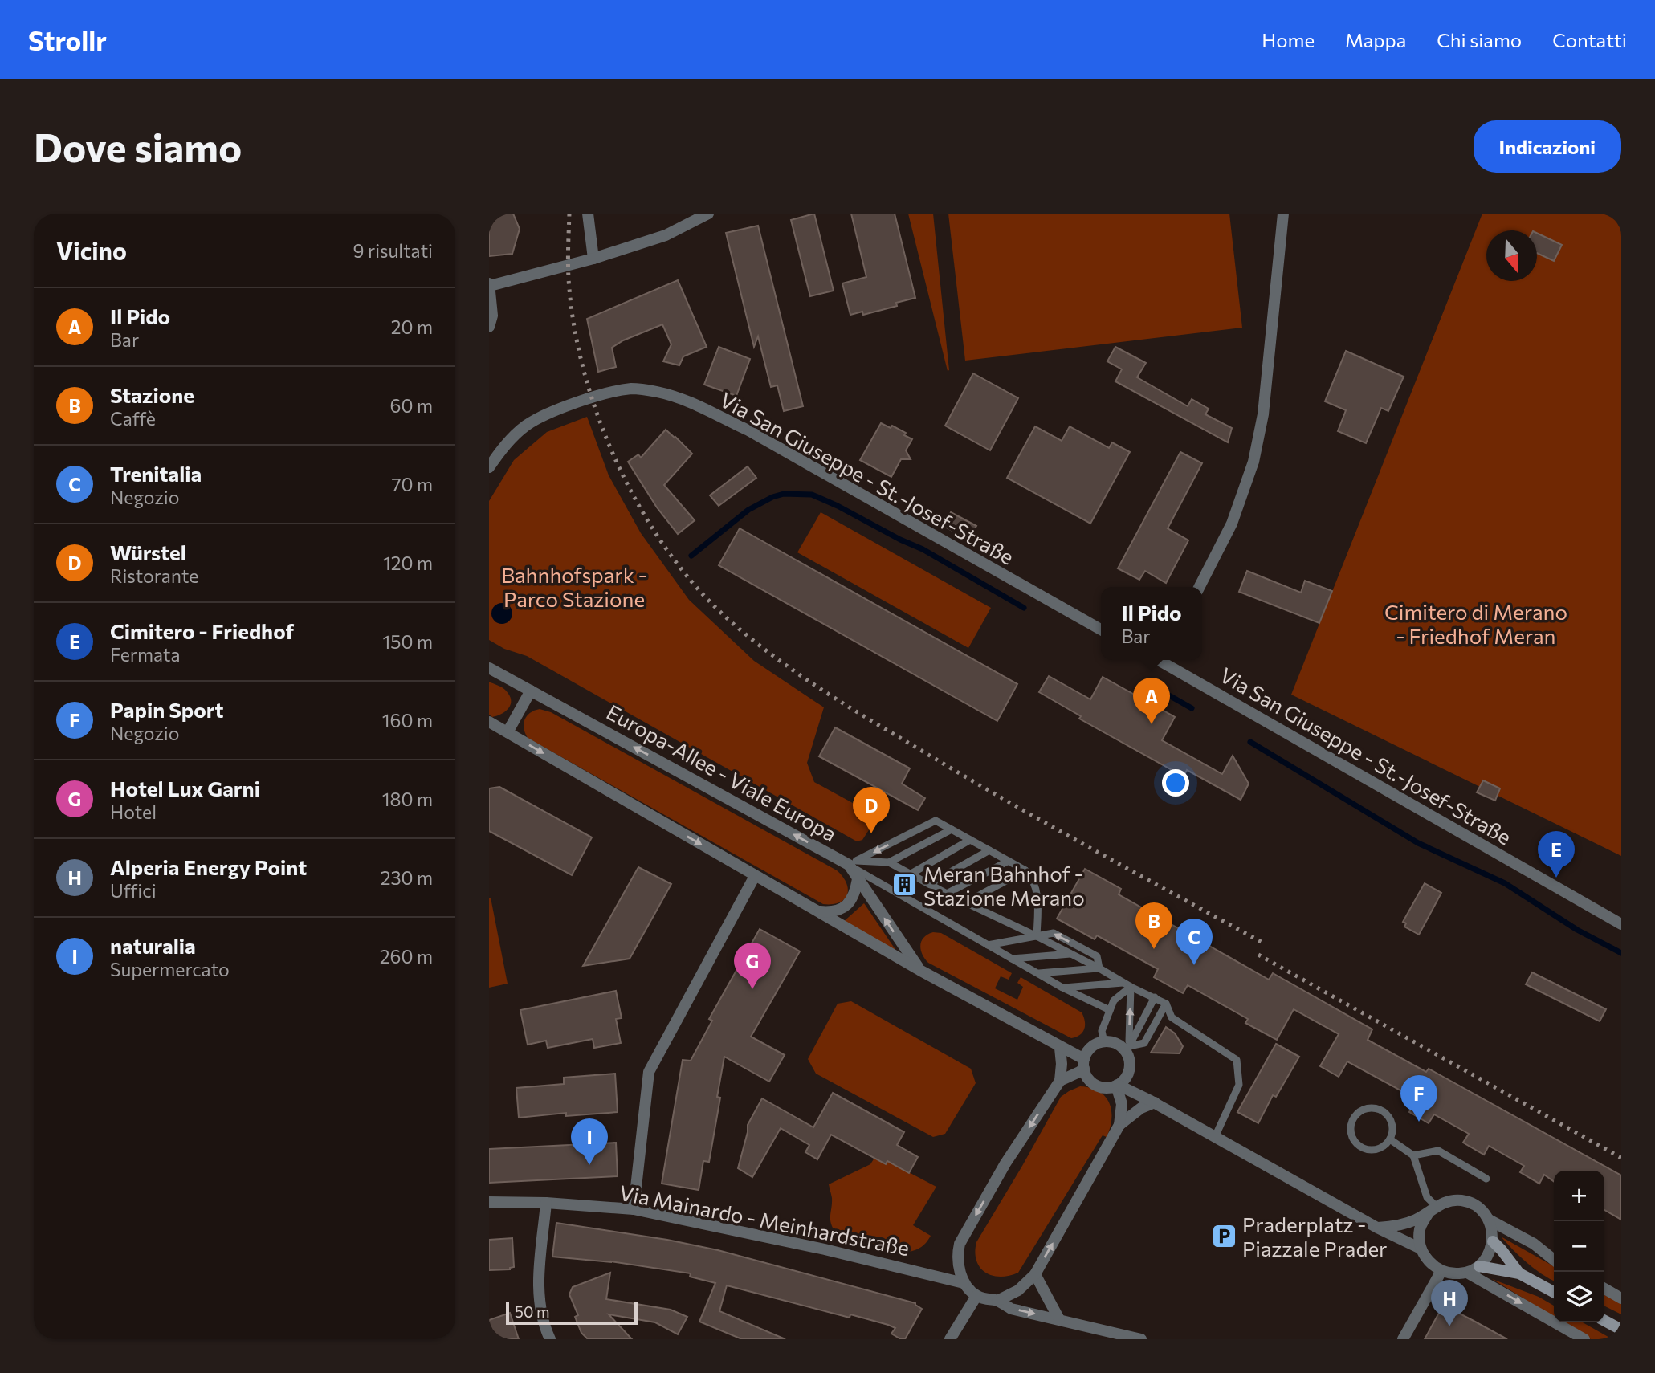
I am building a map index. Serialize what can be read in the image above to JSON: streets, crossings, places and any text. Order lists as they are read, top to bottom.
{
  "streets": {
    "street": ["Via San Giuseppe - St.-Josef-Straße", "Europa-Allee - Viale Europa", "Via Mainardo - Meinhardstraße"]
  },
  "parks": ["Bahnhofspark - Parco Stazione", "Cimitero di Merano - Friedhof Meran"],
  "places": {
    "building": ["Meran Bahnhof - Stazione Merano"],
    "parking": ["Praderplatz - Piazzale Prader"]
  },
  "scale_bar": "50 m",
  "north": "bottom",
  "page": {
    "header": "Strollr",
    "nav": [
      "Home",
      "Mappa",
      "Chi siamo",
      "Contatti"
    ],
    "buttons": "Indicazioni",
    "title": "Dove siamo",
    "heading": ["Vicino", "9 risultati"],
    "list": [
      {
        "mark": "A",
        "name": "Il Pido",
        "note": "Bar",
        "value": "20 m"
      },
      {
        "mark": "B",
        "name": "Stazione",
        "note": "Caffè",
        "value": "60 m"
      },
      {
        "mark": "C",
        "name": "Trenitalia",
        "note": "Negozio",
        "value": "70 m"
      },
      {
        "mark": "D",
        "name": "Würstel",
        "note": "Ristorante",
        "value": "120 m"
      },
      {
        "mark": "E",
        "name": "Cimitero - Friedhof",
        "note": "Fermata",
        "value": "150 m"
      },
      {
        "mark": "F",
        "name": "Papin Sport",
        "note": "Negozio",
        "value": "160 m"
      },
      {
        "mark": "G",
        "name": "Hotel Lux Garni",
        "note": "Hotel",
        "value": "180 m"
      },
      {
        "mark": "H",
        "name": "Alperia Energy Point",
        "note": "Uffici",
        "value": "230 m"
      },
      {
        "mark": "I",
        "name": "naturalia",
        "note": "Supermercato",
        "value": "260 m"
      }
    ],
    "popup": ["Il Pido", "Bar"],
    "pins": [
      "A",
      "D",
      "E",
      "B",
      "C",
      "G",
      "F",
      "I",
      "H"
    ],
    "map_buttons": ["+", "−"],
    "scale": "50 m"
  }
}
